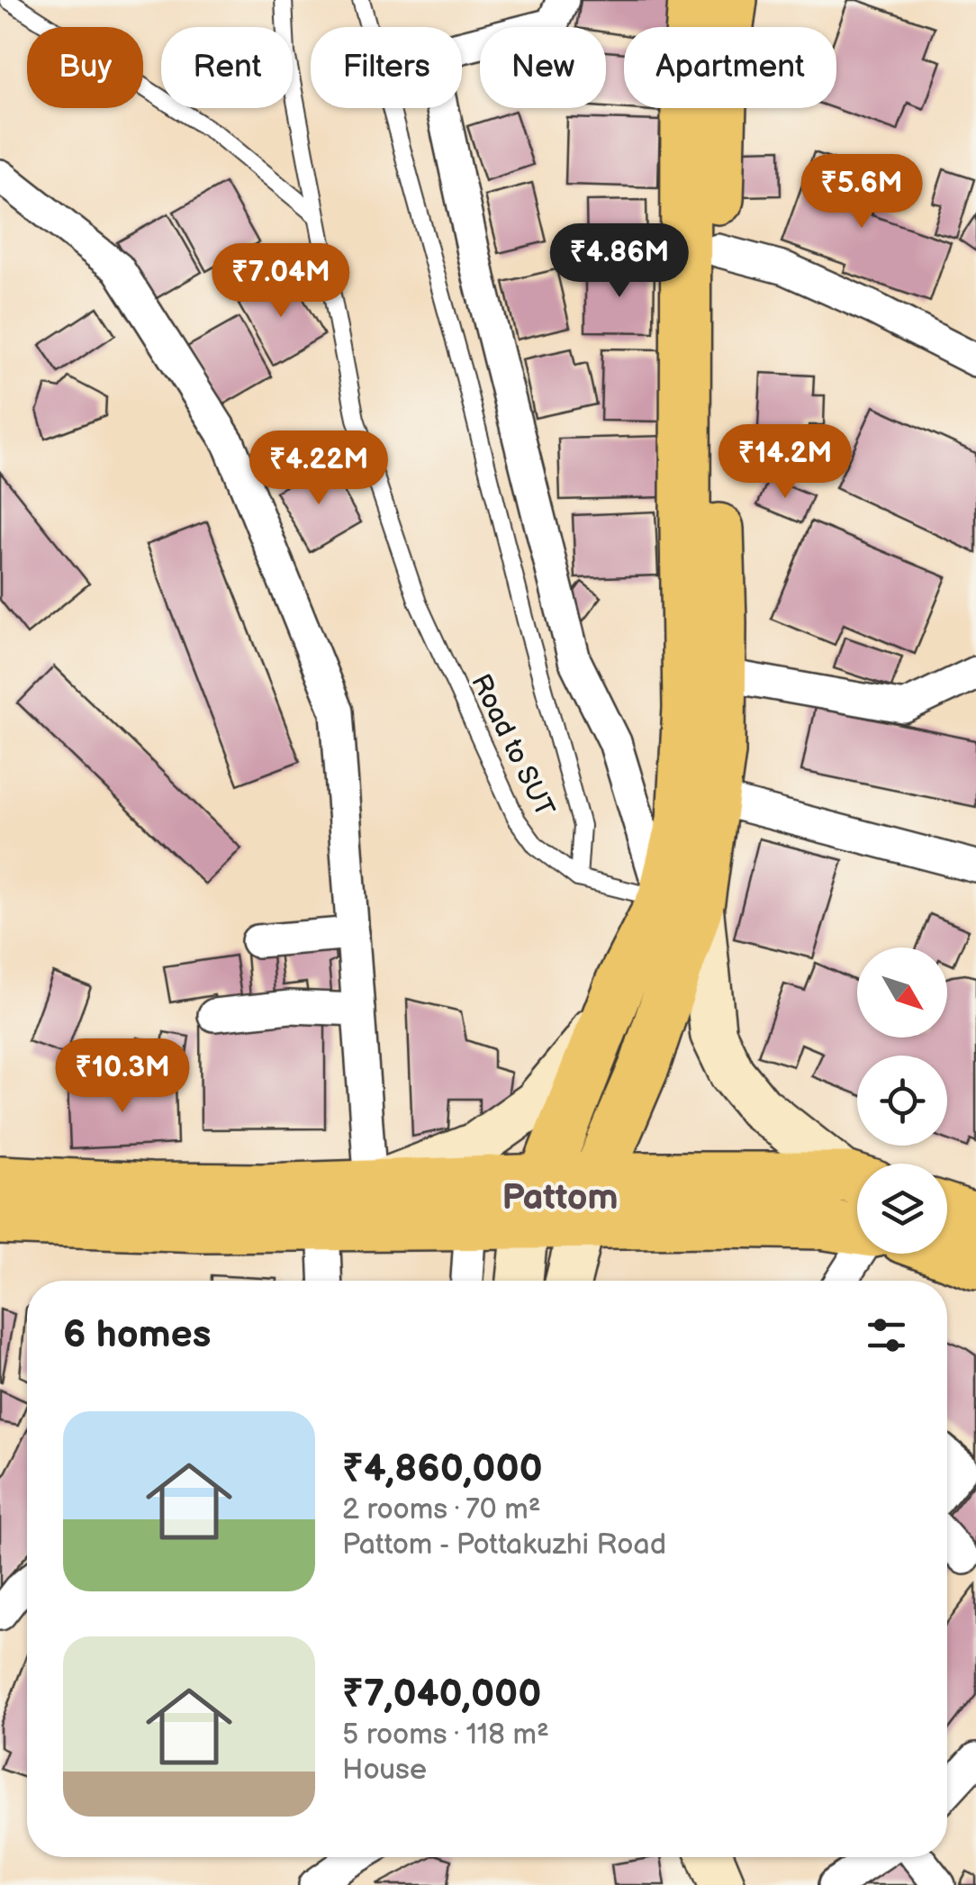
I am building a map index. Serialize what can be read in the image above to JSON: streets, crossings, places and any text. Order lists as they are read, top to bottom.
{
  "streets": {
    "lane": ["Road to SUT"]
  },
  "districts": ["Pattom"],
  "north": "bottom right",
  "page": {
    "chip": [
      "Buy",
      "Rent",
      "Filters",
      "New",
      "Apartment"
    ],
    "price": [
      "₹5.6M",
      "₹4.86M",
      "₹7.04M",
      "₹14.2M",
      "₹4.22M",
      "₹10.3M"
    ],
    "heading": "6 homes",
    "list": [
      {
        "name": "₹4,860,000",
        "note": "2 rooms · 70 m² · Pattom - Pottakuzhi Road"
      },
      {
        "name": "₹7,040,000",
        "note": "5 rooms · 118 m² · House"
      }
    ]
  }
}
